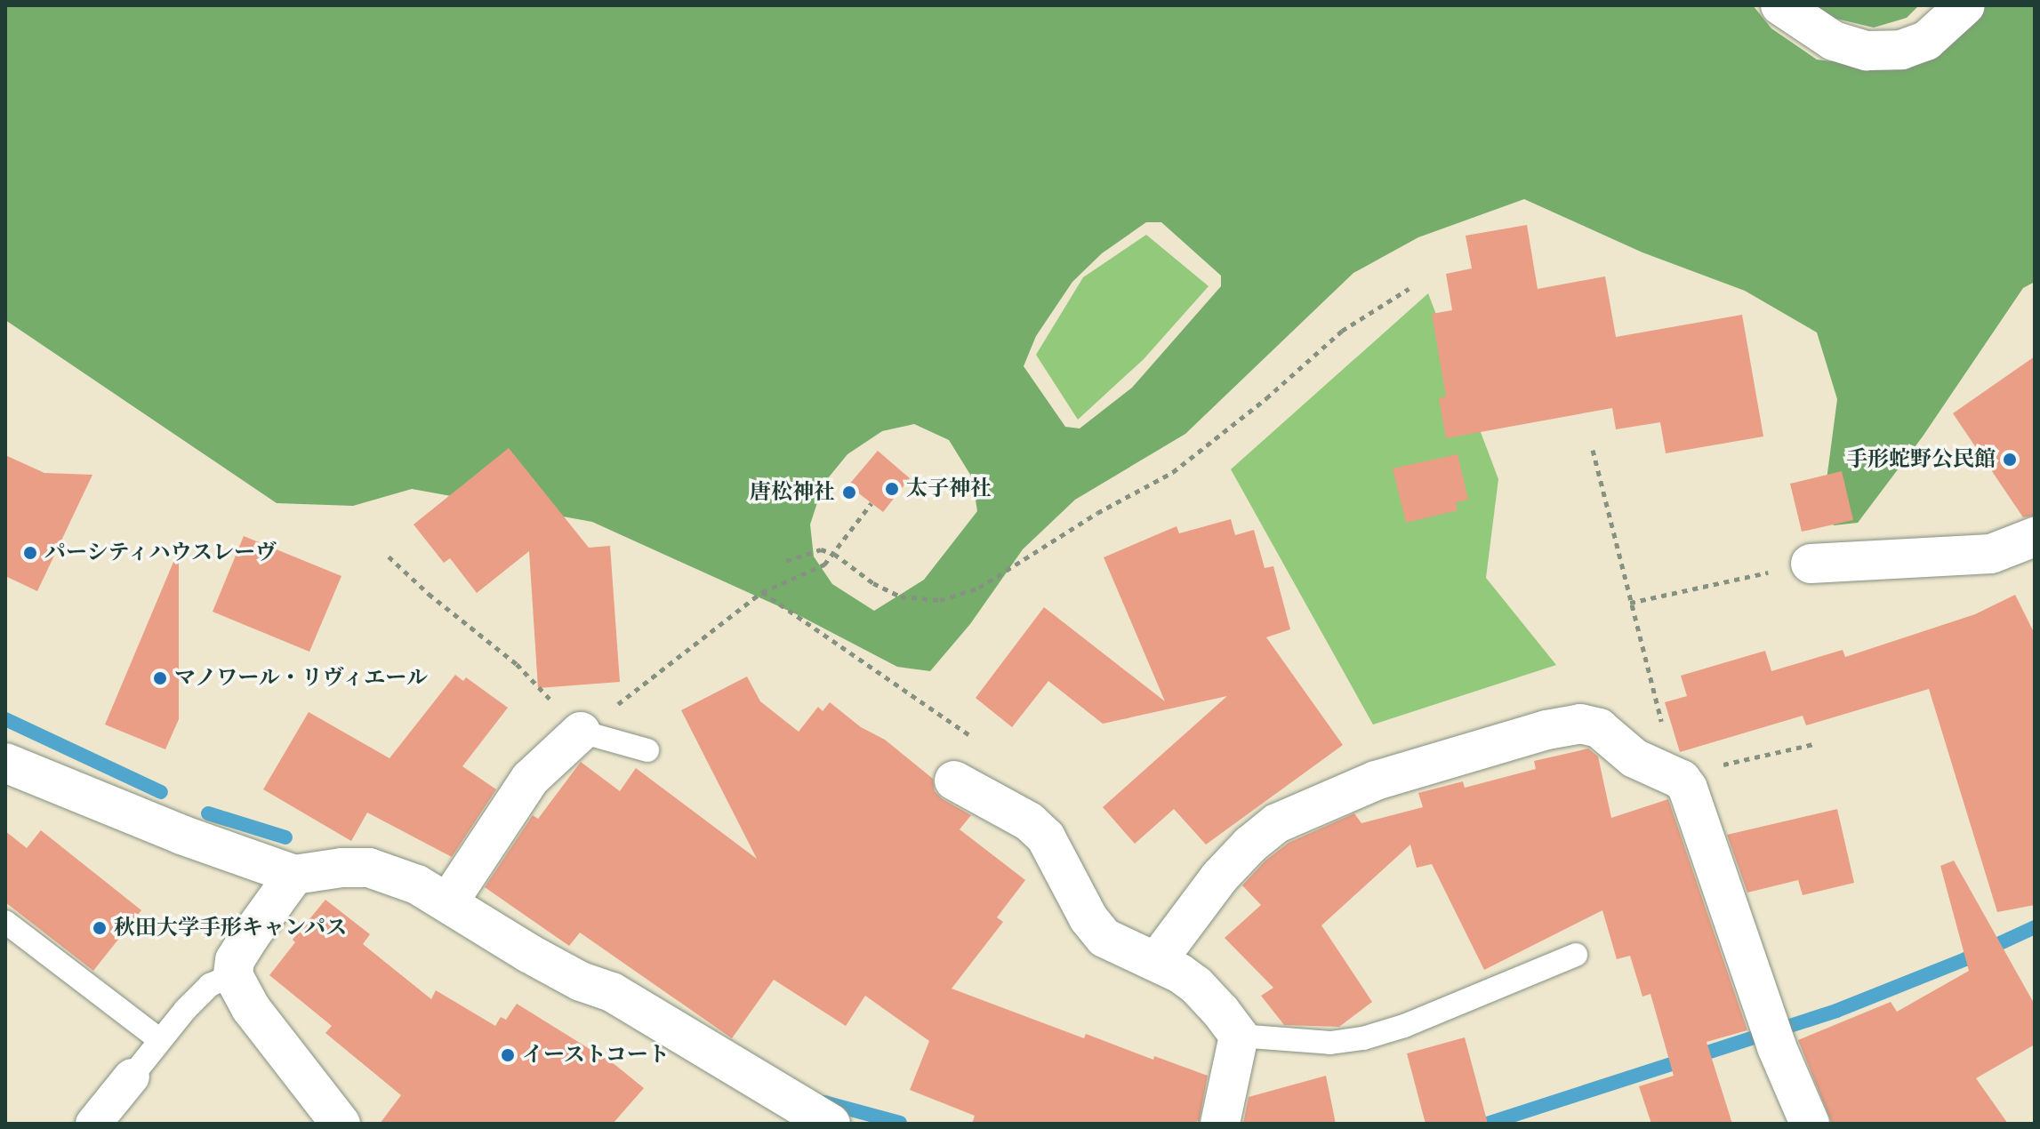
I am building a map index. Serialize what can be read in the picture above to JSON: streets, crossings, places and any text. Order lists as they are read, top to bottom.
{
  "places": [
    "手形蛇野公民館",
    "太子神社",
    "唐松神社",
    "パーシティハウスレーヴ",
    "マノワール・リヴィエール",
    "秋田大学手形キャンパス",
    "イーストコート"
  ]
}
